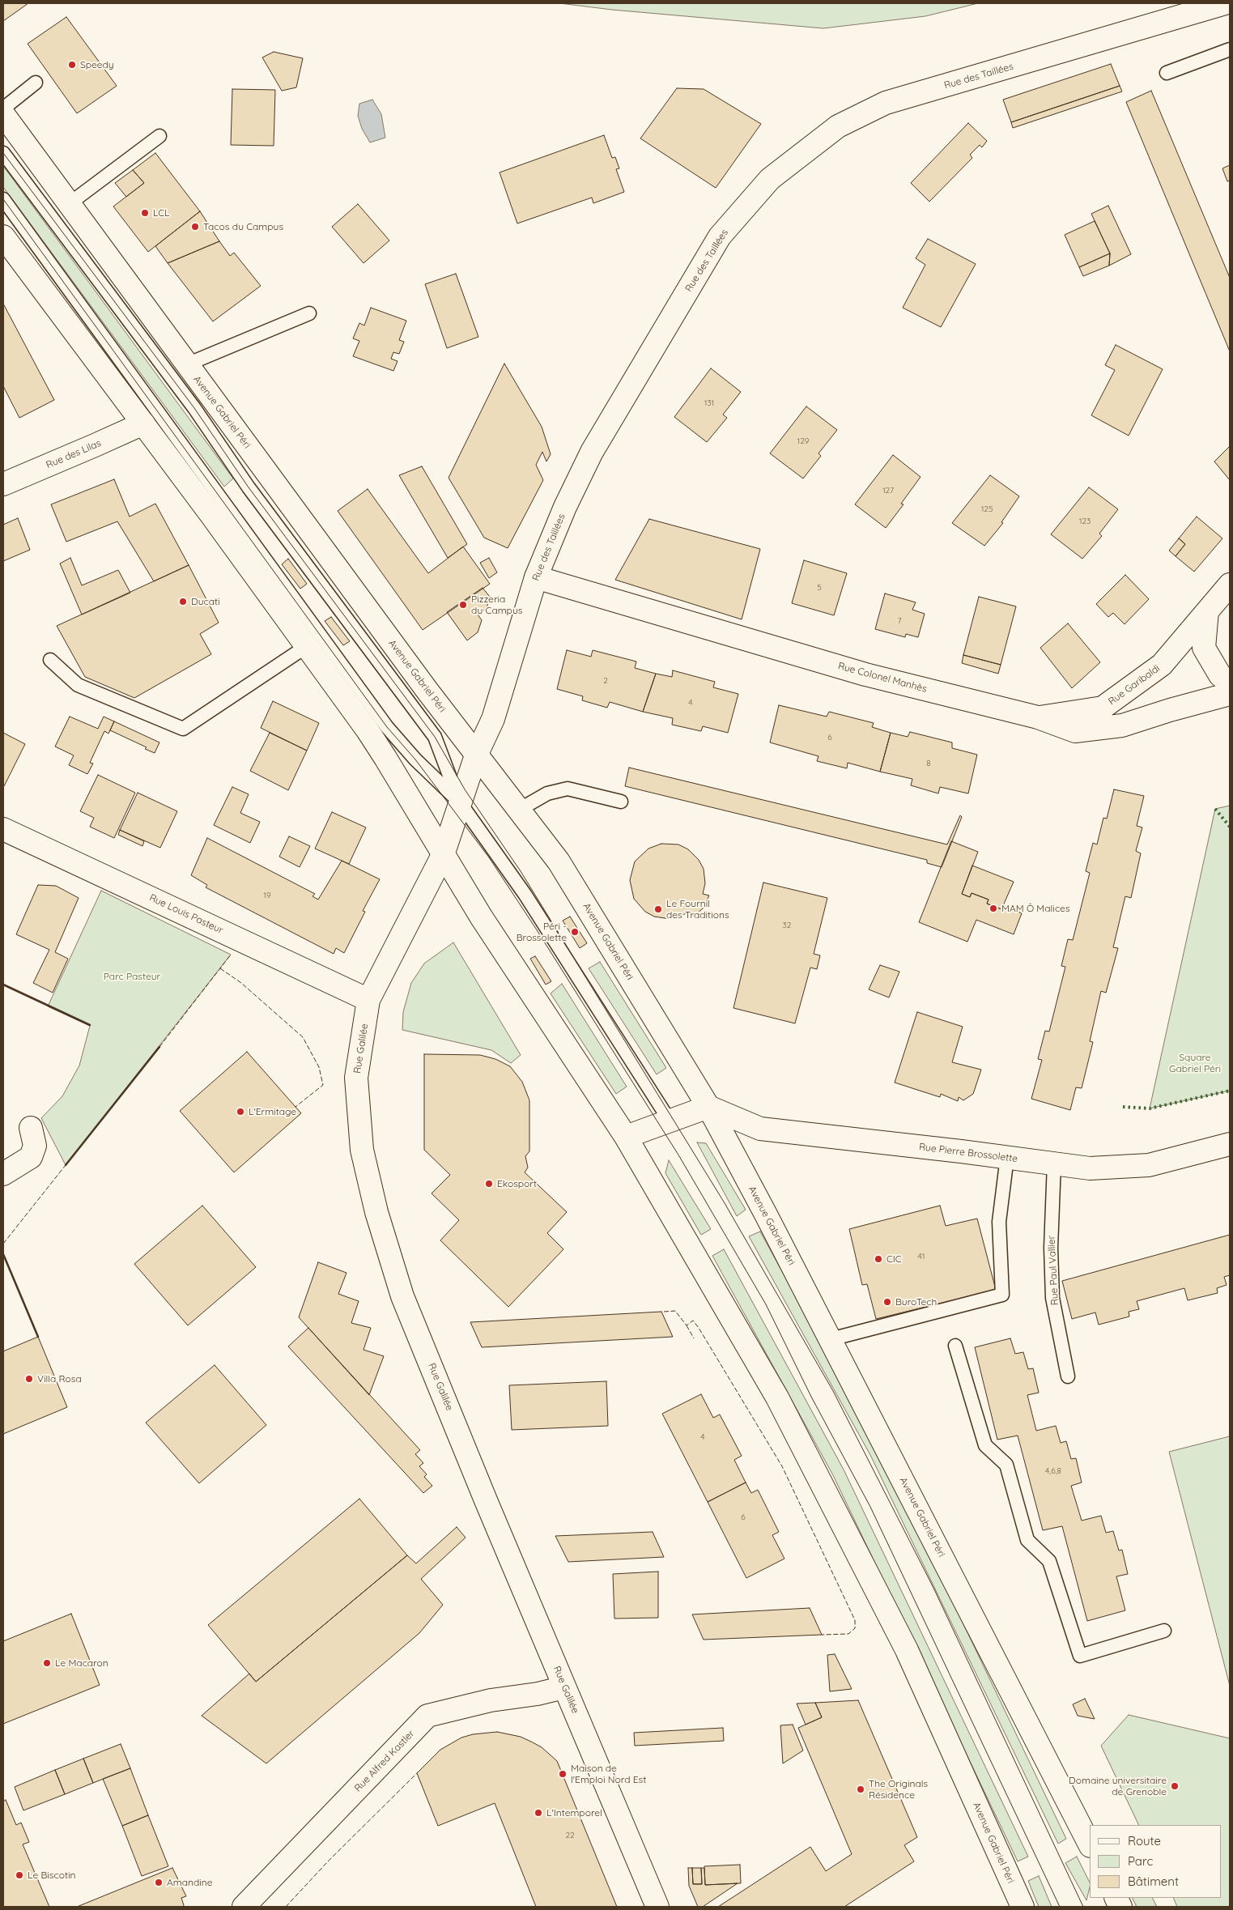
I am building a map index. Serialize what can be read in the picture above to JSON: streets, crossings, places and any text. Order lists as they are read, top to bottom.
{
  "streets": {
    "street": [
      "Rue des Taillées",
      "Avenue Gabriel Péri",
      "Rue des Lilas",
      "Rue Colonel Manhès",
      "Rue Garibaldi",
      "Rue Louis Pasteur",
      "Rue Galilée",
      "Rue Pierre Brossolette",
      "Rue Alfred Kastler"
    ],
    "lane": ["Rue Paul Vallier"]
  },
  "crossings": [
    ["Rue des Taillées", "Avenue Gabriel Péri"],
    ["Rue des Taillées", "Rue Colonel Manhès"],
    ["Rue des Taillées", "Rue Galilée"],
    ["Avenue Gabriel Péri", "Rue des Lilas"],
    ["Avenue Gabriel Péri", "Rue Galilée"],
    ["Avenue Gabriel Péri", "Rue Pierre Brossolette"],
    ["Rue Colonel Manhès", "Rue Garibaldi"],
    ["Rue Louis Pasteur", "Rue Galilée"],
    ["Rue Galilée", "Rue Alfred Kastler"],
    ["Rue Pierre Brossolette", "Rue Paul Vallier"]
  ],
  "parks": ["Parc Pasteur", "Square Gabriel Péri"],
  "places": [
    "Speedy",
    "LCL",
    "Tacos du Campus",
    "Ducati",
    "Pizzeria du Campus",
    "MAM Ô Malices",
    "Le Fournil des Traditions",
    "Péri - Brossolette",
    "L'Ermitage",
    "Ekosport",
    "CIC",
    "BuroTech",
    "Villa Rosa",
    "Le Macaron",
    "Maison de l'Emploi Nord Est",
    "Domaine universitaire de Grenoble",
    "The Originals Résidence",
    "L'Intemporel",
    "Le Biscotin",
    "Amandine"
  ],
  "house_numbers": [
    "131",
    "129",
    "127",
    "125",
    "123",
    "5",
    "7",
    "2",
    "4",
    "6",
    "8",
    "19",
    "32",
    "41",
    "4",
    "4,6,8",
    "6",
    "22"
  ],
  "legend": ["Route", "Parc", "Bâtiment"]
}
